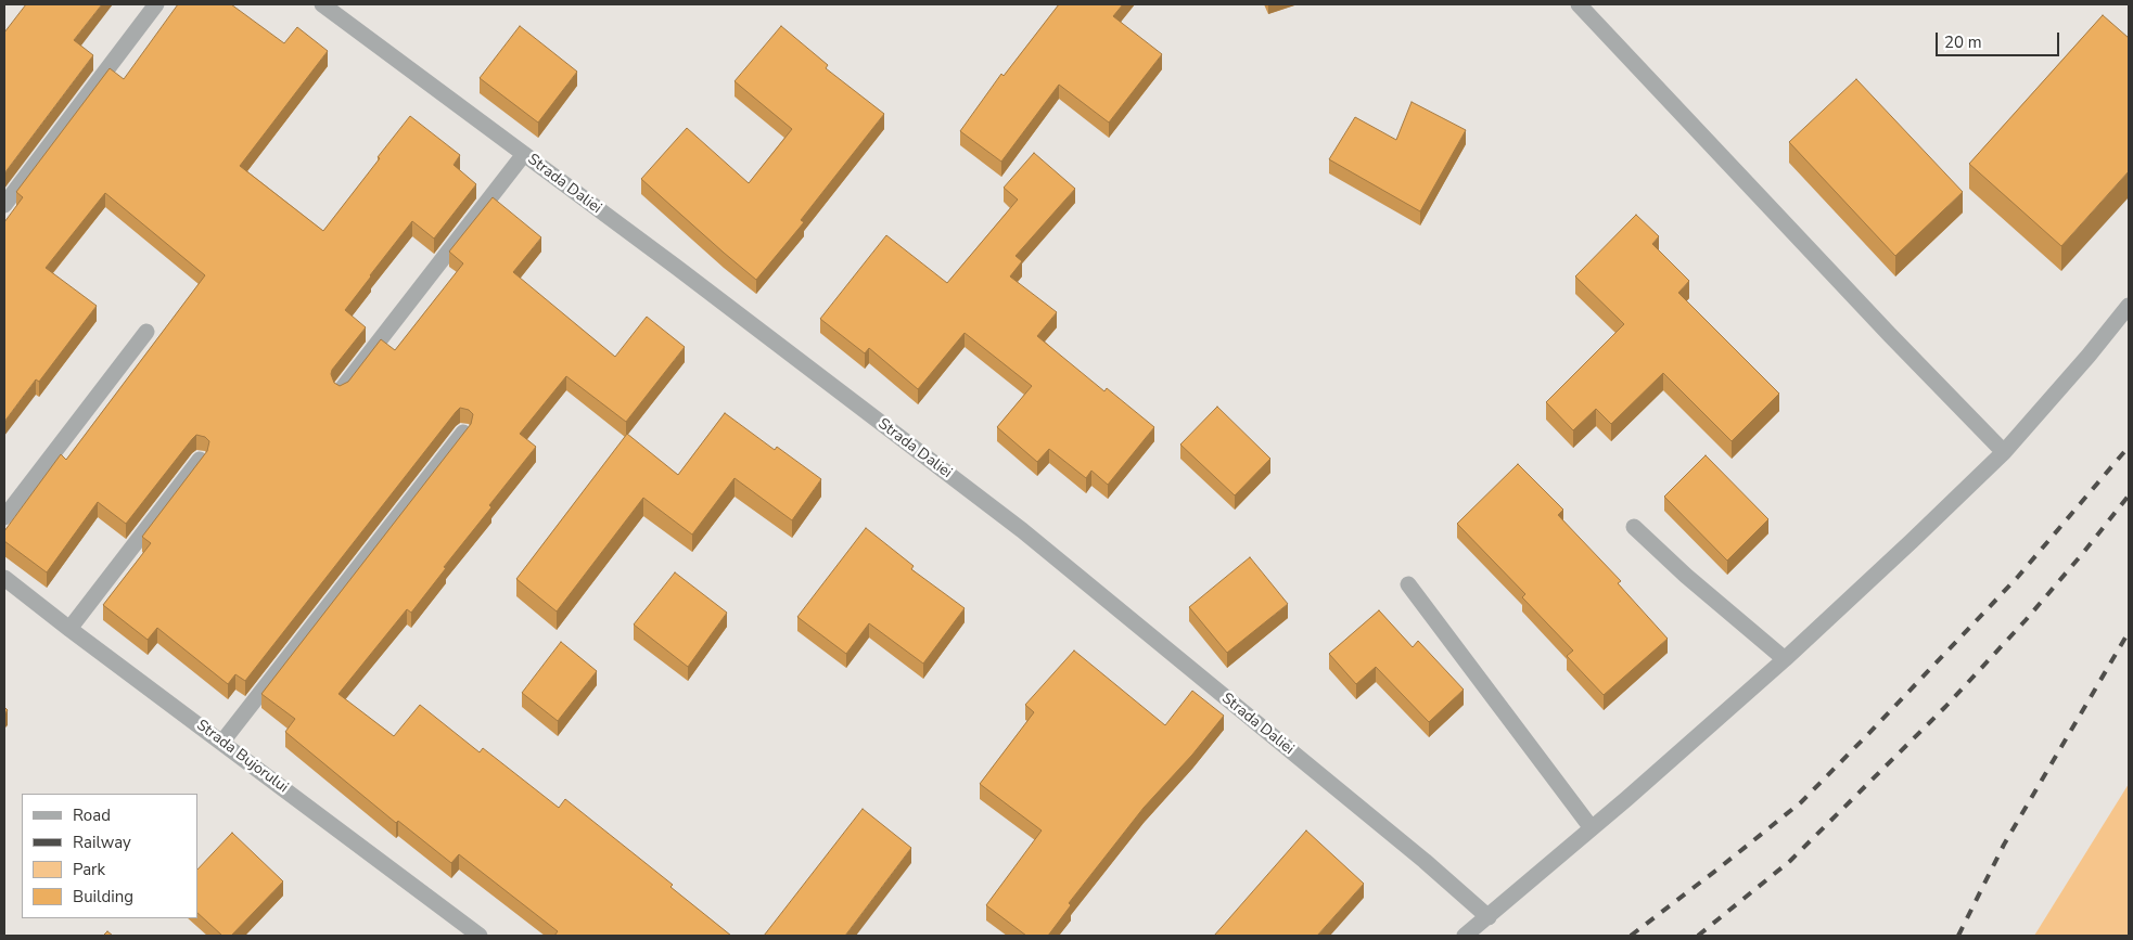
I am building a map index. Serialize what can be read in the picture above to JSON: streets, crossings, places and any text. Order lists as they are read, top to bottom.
{
  "streets": {
    "street": ["Strada Daliei", "Strada Bujorului"]
  },
  "legend": [
    "Road",
    "Railway",
    "Park",
    "Building"
  ],
  "scale_bar": "20 m"
}
